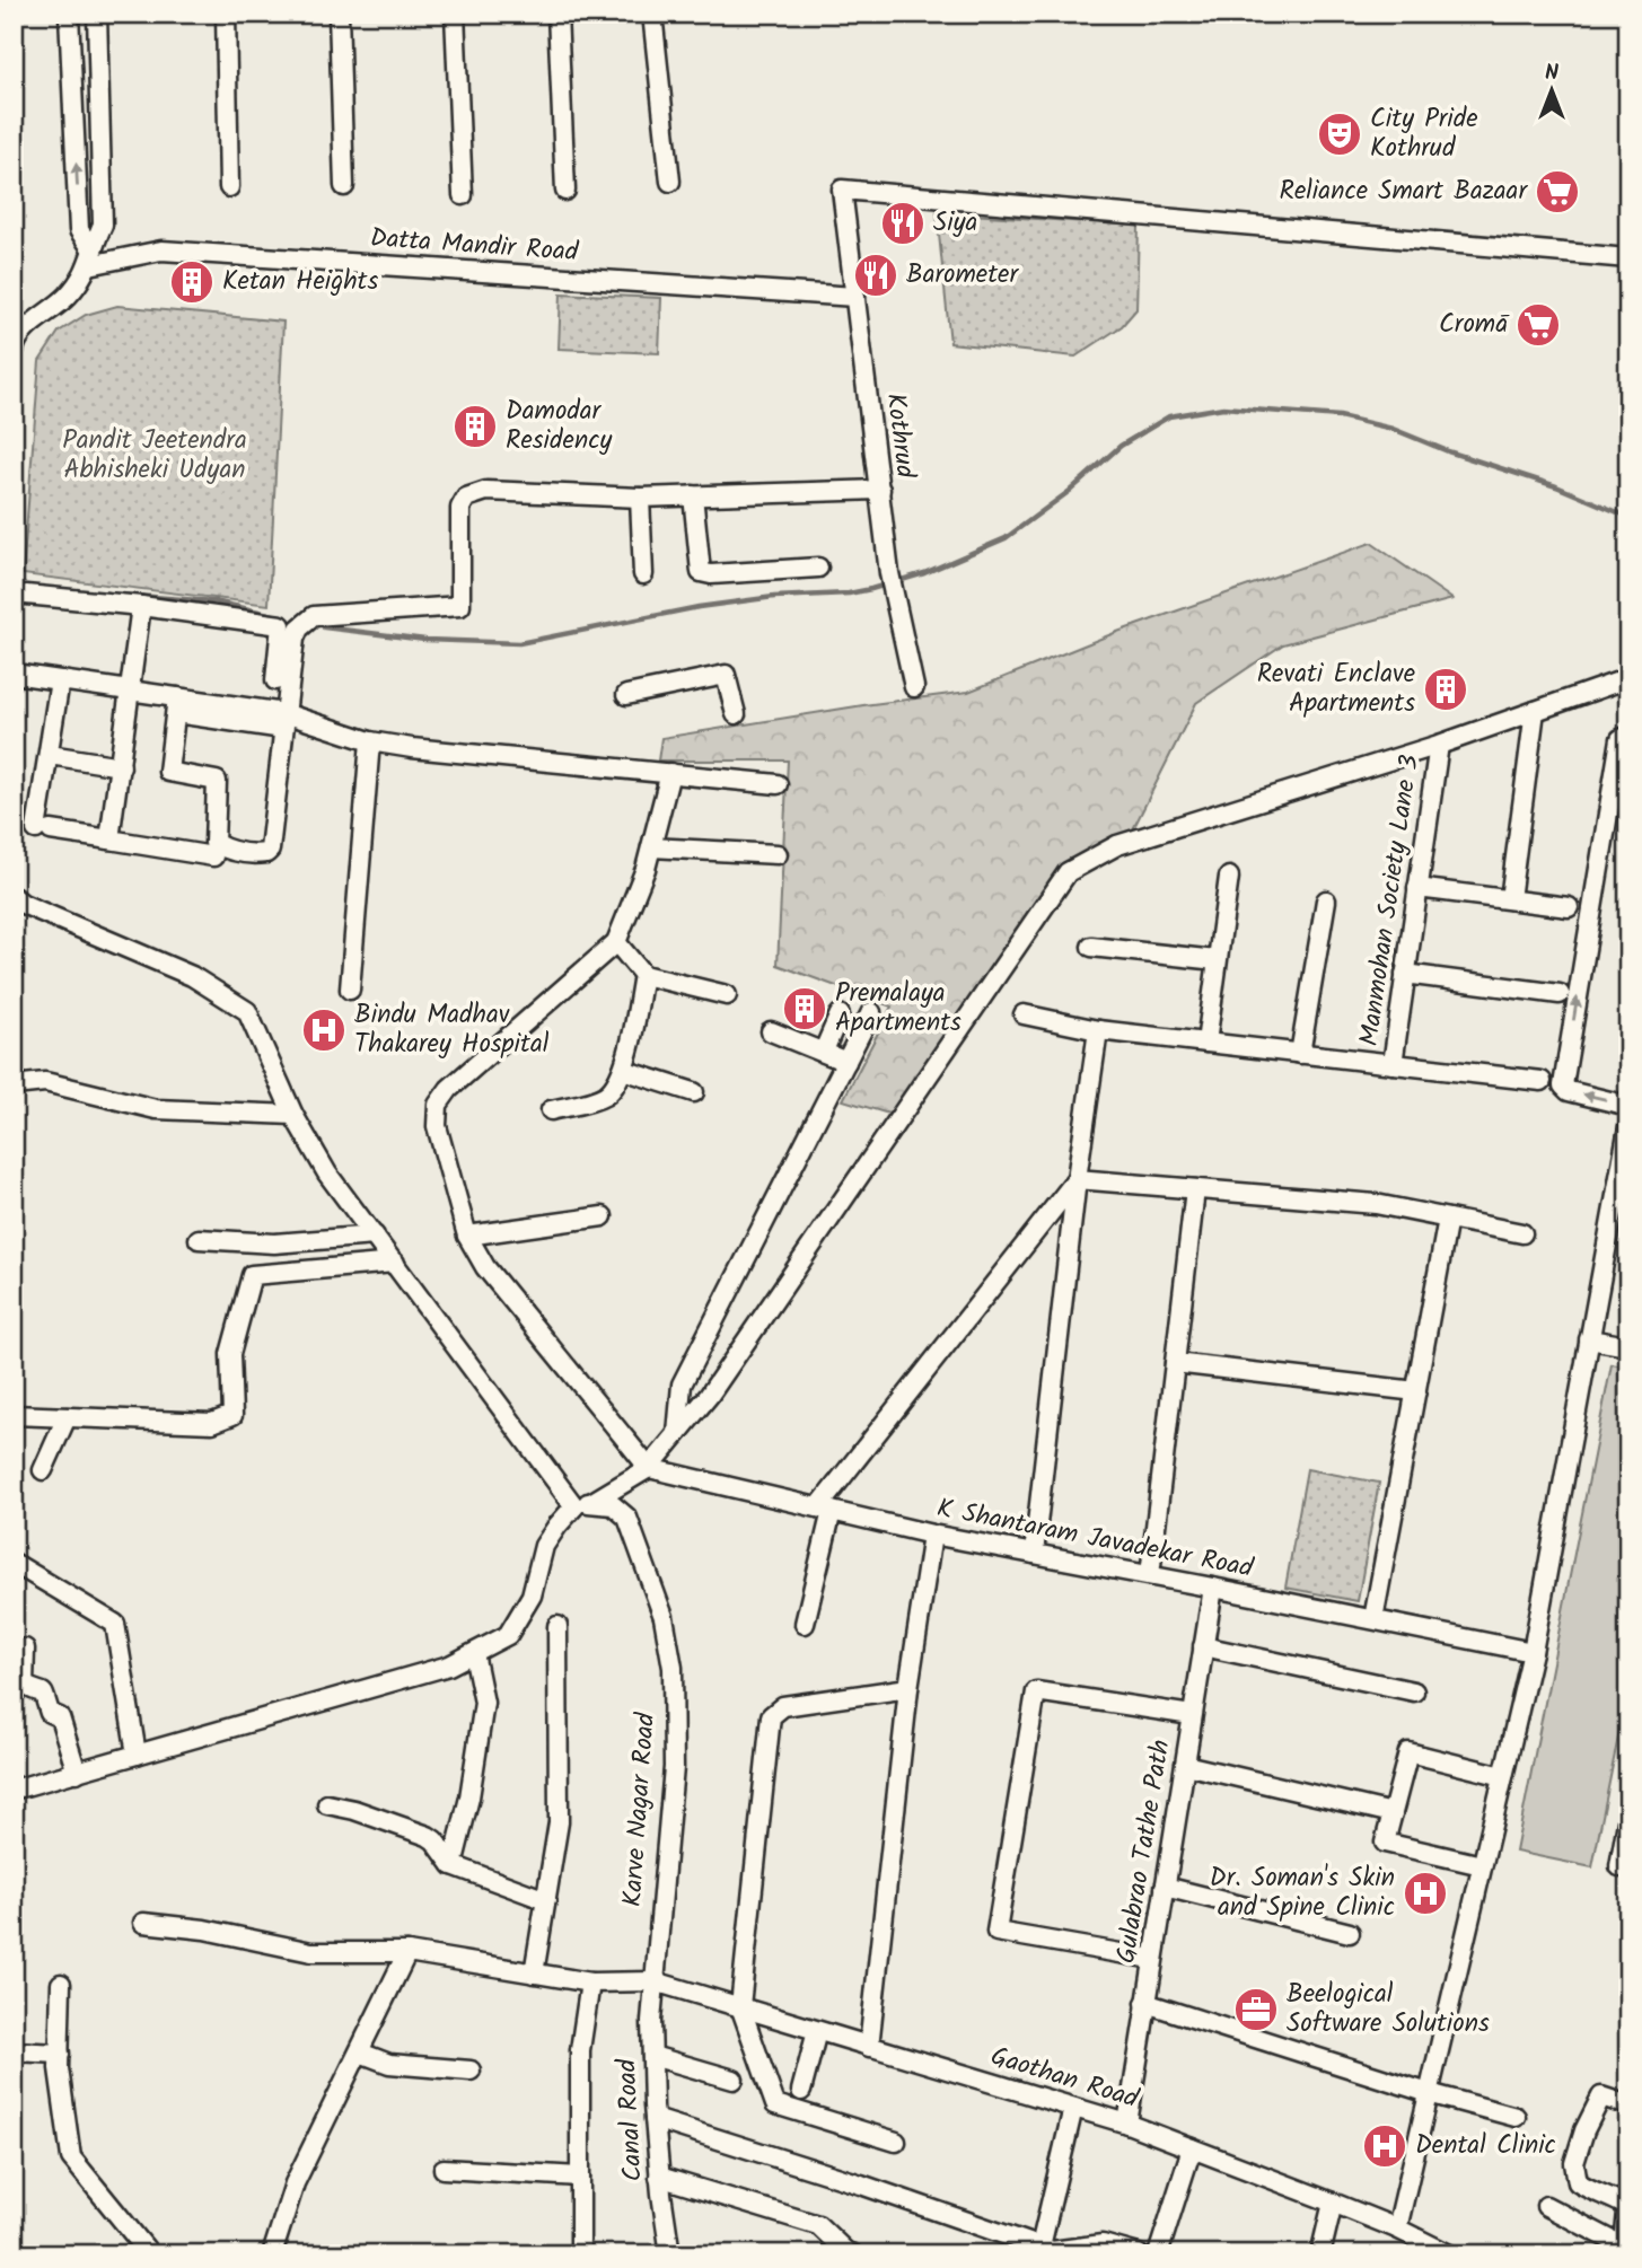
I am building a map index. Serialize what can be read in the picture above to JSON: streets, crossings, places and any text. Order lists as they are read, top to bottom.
{
  "streets": {
    "street": [
      "Datta Mandir Road",
      "Kothrud",
      "Manmohan Society Lane 3",
      "K Shantaram Javadekar Road",
      "Karve Nagar Road",
      "Gulabrao Tathe Path",
      "Gaothan Road",
      "Canal Road"
    ]
  },
  "crossings": [
    ["Datta Mandir Road", "Kothrud"],
    ["K Shantaram Javadekar Road", "Gulabrao Tathe Path"],
    ["Karve Nagar Road", "Gaothan Road"],
    ["Karve Nagar Road", "Canal Road"],
    ["Gulabrao Tathe Path", "Gaothan Road"],
    ["Gaothan Road", "Canal Road"]
  ],
  "parks": ["Pandit Jeetendra Abhisheki Udyan"],
  "places": {
    "theatre": ["City Pride Kothrud"],
    "supermarket": ["Reliance Smart Bazaar", "Cromā"],
    "restaurant": ["Siya", "Barometer"],
    "building": [
      "Ketan Heights",
      "Damodar Residency",
      "Revati Enclave Apartments",
      "Premalaya Apartments"
    ],
    "hospital": ["Bindu Madhav Thakarey Hospital", "Dr. Soman's Skin and Spine Clinic", "Dental Clinic"],
    "office": ["Beelogical Software Solutions"]
  },
  "north": "top"
}
